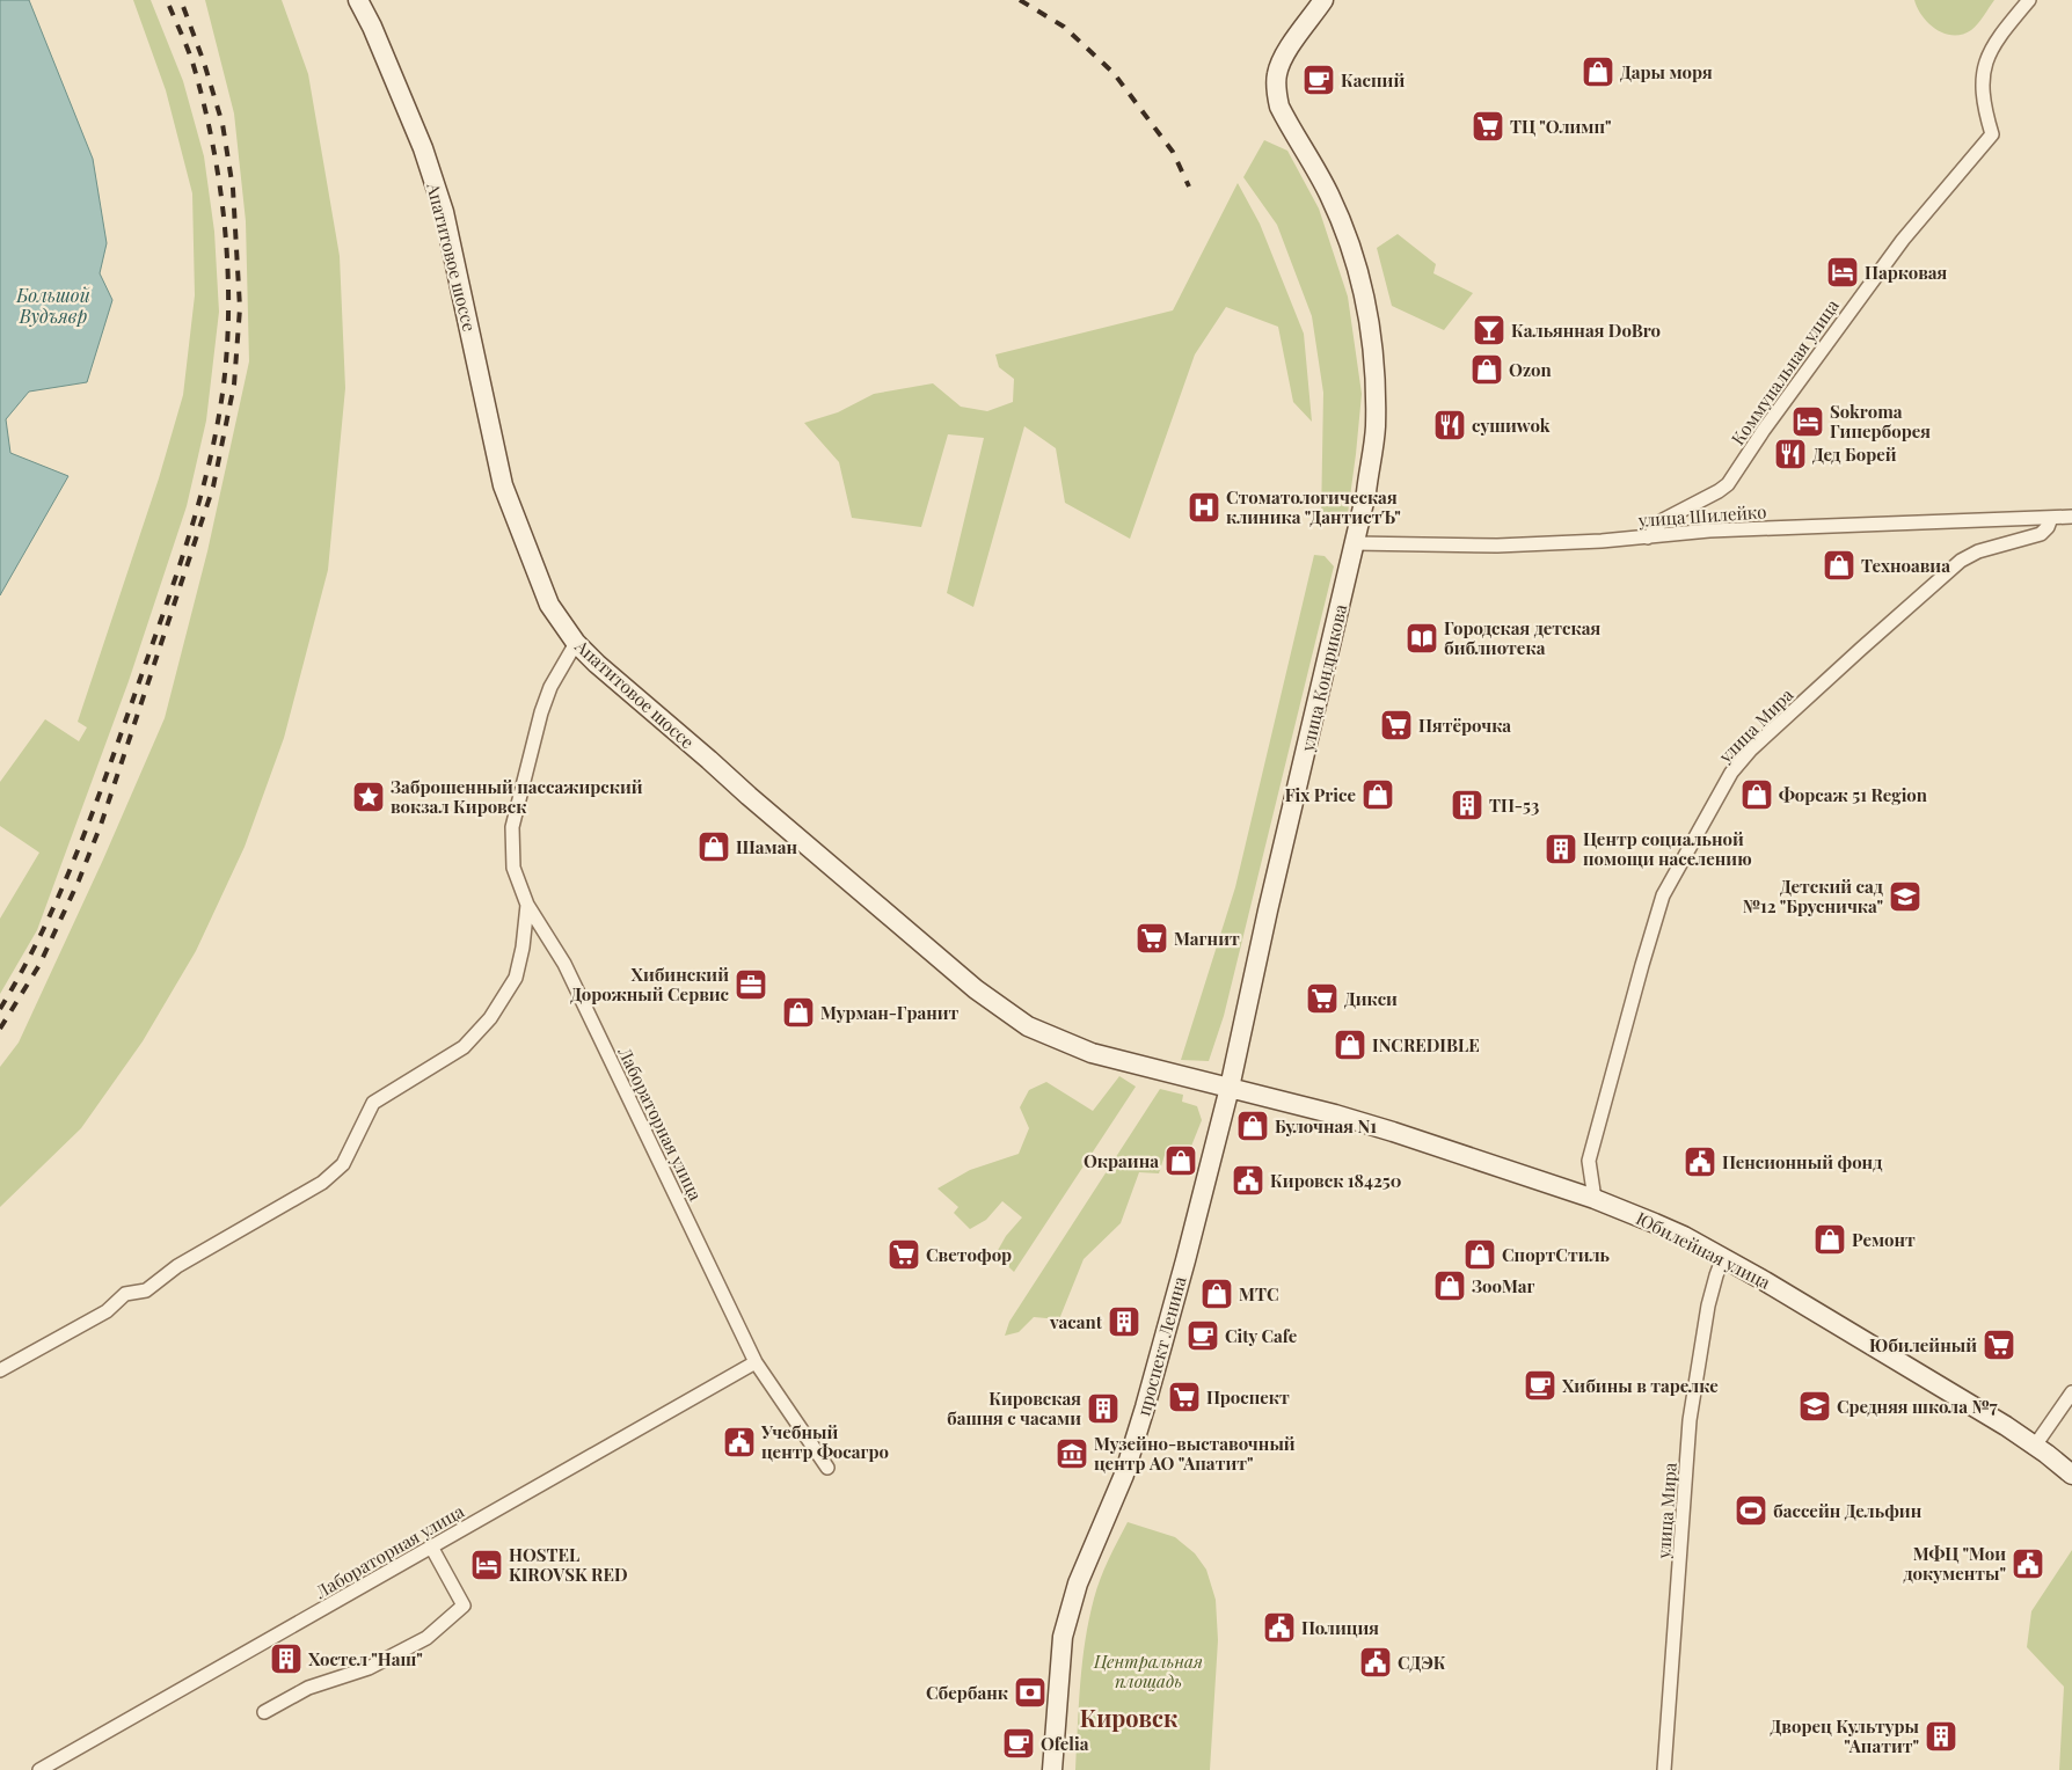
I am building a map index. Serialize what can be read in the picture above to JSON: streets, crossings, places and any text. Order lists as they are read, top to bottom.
{
  "streets": {
    "street": [
      "Апатитовое шоссе",
      "Коммунальная улица",
      "улица Шилейко",
      "улица Кондрикова",
      "улица Мира",
      "Лабораторная улица",
      "Юбилейная улица",
      "проспект Ленина"
    ]
  },
  "crossings": [
    ["Апатитовое шоссе", "улица Кондрикова"],
    ["Апатитовое шоссе", "Лабораторная улица"],
    ["Апатитовое шоссе", "Юбилейная улица"],
    ["Апатитовое шоссе", "проспект Ленина"],
    ["Коммунальная улица", "улица Шилейко"],
    ["улица Шилейко", "улица Кондрикова"],
    ["улица Шилейко", "улица Мира"],
    ["улица Кондрикова", "Юбилейная улица"],
    ["улица Кондрикова", "проспект Ленина"],
    ["улица Мира", "Юбилейная улица"],
    ["Юбилейная улица", "проспект Ленина"]
  ],
  "districts": ["Кировск"],
  "water": ["Большой Вудъявр"],
  "parks": ["Центральная площадь"],
  "places": {
    "shop": [
      "Дары моря",
      "Ozon",
      "Техноавиа",
      "Fix Price",
      "Форсаж 51 Region",
      "Шаман",
      "Мурман-Гранит",
      "INCREDIBLE",
      "Булочная N1",
      "Окраина",
      "Ремонт",
      "СпортСтиль",
      "ЗооМаг",
      "МТС"
    ],
    "cafe": [
      "Каспий",
      "City Cafe",
      "Хибины в тарелке",
      "Ofelia"
    ],
    "supermarket": [
      "ТЦ \"Олимп\"",
      "Пятёрочка",
      "Магнит",
      "Дикси",
      "Светофор",
      "Юбилейный",
      "Проспект"
    ],
    "hotel": ["Парковая", "Sokroma Гиперборея", "HOSTEL KIROVSK RED"],
    "bar": ["Кальянная DoBro"],
    "restaurant": ["сушиwok", "Дед Борей"],
    "hospital": ["Стоматологическая клиника \"ДантистЪ\""],
    "library": ["Городская детская библиотека"],
    "place": ["Заброшенный пассажирский вокзал Кировск"],
    "building": [
      "ТП-53",
      "Центр социальной помощи населению",
      "vacant",
      "Кировская башня с часами",
      "Хостел \"Наш\"",
      "Дворец Культуры \"Апатит\""
    ],
    "school or university": ["Детский сад №12 \"Брусничка\"", "Средняя школа №7"],
    "office": ["Хибинский Дорожный Сервис"],
    "public building": [
      "Пенсионный фонд",
      "Кировск 184250",
      "Учебный центр Фосагро",
      "МФЦ \"Мои документы\"",
      "Полиция",
      "СДЭК"
    ],
    "museum": ["Музейно-выставочный центр АО \"Апатит\""],
    "sports": ["бассейн Дельфин"],
    "bank": ["Сбербанк"]
  }
}
